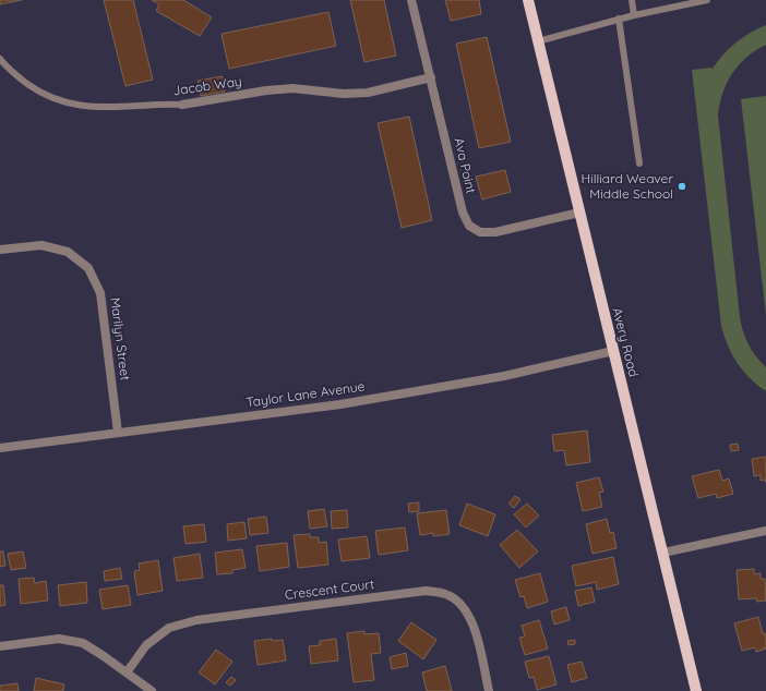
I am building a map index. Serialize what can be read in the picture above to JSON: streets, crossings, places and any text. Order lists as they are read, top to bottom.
{
  "streets": {
    "main road": ["Avery Road"],
    "street": [
      "Jacob Way",
      "Ava Point",
      "Marilyn Street",
      "Taylor Lane Avenue",
      "Crescent Court"
    ]
  },
  "crossings": [
    ["Jacob Way", "Ava Point"],
    ["Ava Point", "Avery Road"],
    ["Marilyn Street", "Taylor Lane Avenue"],
    ["Avery Road", "Taylor Lane Avenue"]
  ],
  "places": ["Hilliard Weaver Middle School"]
}
